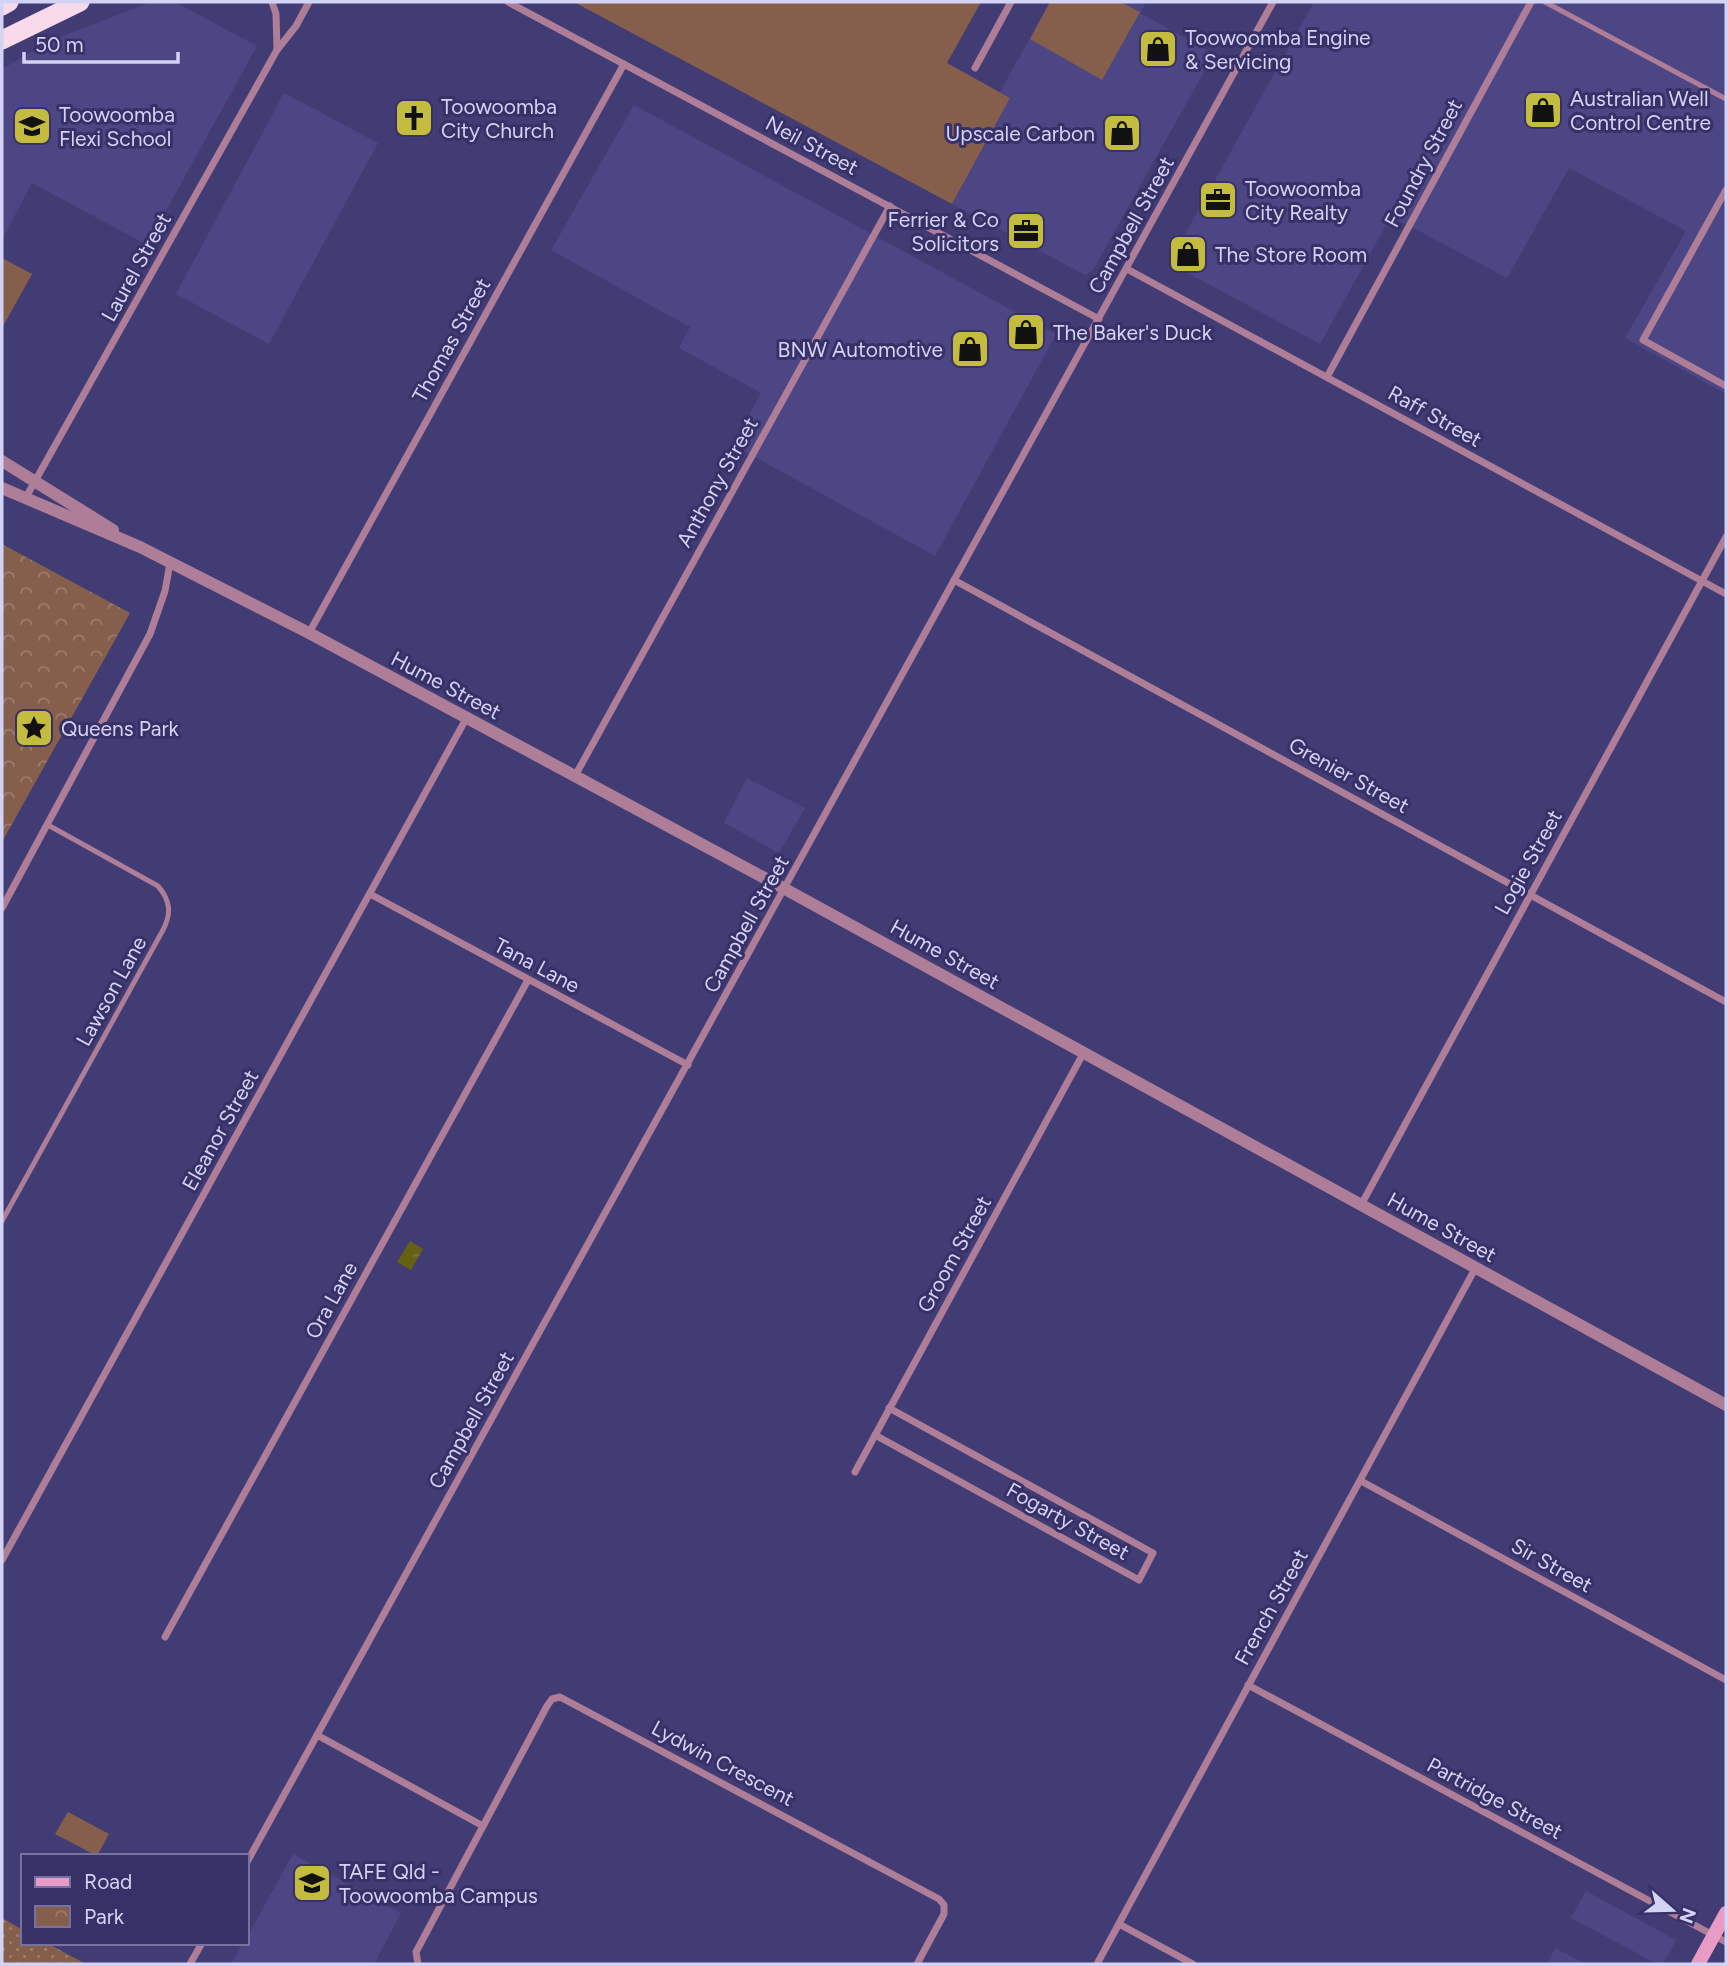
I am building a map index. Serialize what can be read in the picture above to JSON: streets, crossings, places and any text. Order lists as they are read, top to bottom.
{
  "streets": {
    "street": [
      "Neil Street",
      "Foundry Street",
      "Campbell Street",
      "Laurel Street",
      "Thomas Street",
      "Raff Street",
      "Anthony Street",
      "Hume Street",
      "Grenier Street",
      "Logie Street",
      "Tana Lane",
      "Eleanor Street",
      "Groom Street",
      "Ora Lane",
      "Fogarty Street",
      "Sir Street",
      "French Street",
      "Lydwin Crescent",
      "Partridge Street"
    ],
    "lane": ["Lawson Lane"]
  },
  "crossings": [
    ["Neil Street", "Campbell Street"],
    ["Neil Street", "Thomas Street"],
    ["Neil Street", "Anthony Street"],
    ["Foundry Street", "Raff Street"],
    ["Campbell Street", "Raff Street"],
    ["Campbell Street", "Hume Street"],
    ["Campbell Street", "Grenier Street"],
    ["Campbell Street", "Tana Lane"],
    ["Laurel Street", "Hume Street"],
    ["Thomas Street", "Hume Street"],
    ["Raff Street", "Logie Street"],
    ["Anthony Street", "Hume Street"],
    ["Hume Street", "Logie Street"],
    ["Hume Street", "Eleanor Street"],
    ["Hume Street", "Groom Street"],
    ["Hume Street", "French Street"],
    ["Grenier Street", "Logie Street"],
    ["Tana Lane", "Eleanor Street"],
    ["Tana Lane", "Ora Lane"],
    ["Groom Street", "Fogarty Street"],
    ["Sir Street", "French Street"],
    ["French Street", "Partridge Street"]
  ],
  "places": {
    "shop": [
      "Toowoomba Engine & Servicing",
      "Australian Well Control Centre",
      "Upscale Carbon",
      "The Store Room",
      "The Baker's Duck",
      "BNW Automotive"
    ],
    "church": ["Toowoomba City Church"],
    "school or university": ["Toowoomba Flexi School", "TAFE Qld - Toowoomba Campus"],
    "office": ["Toowoomba City Realty", "Ferrier & Co Solicitors"],
    "place": ["Queens Park"]
  },
  "legend": ["Road", "Park"],
  "scale_bar": "50 m",
  "north": "right"
}
